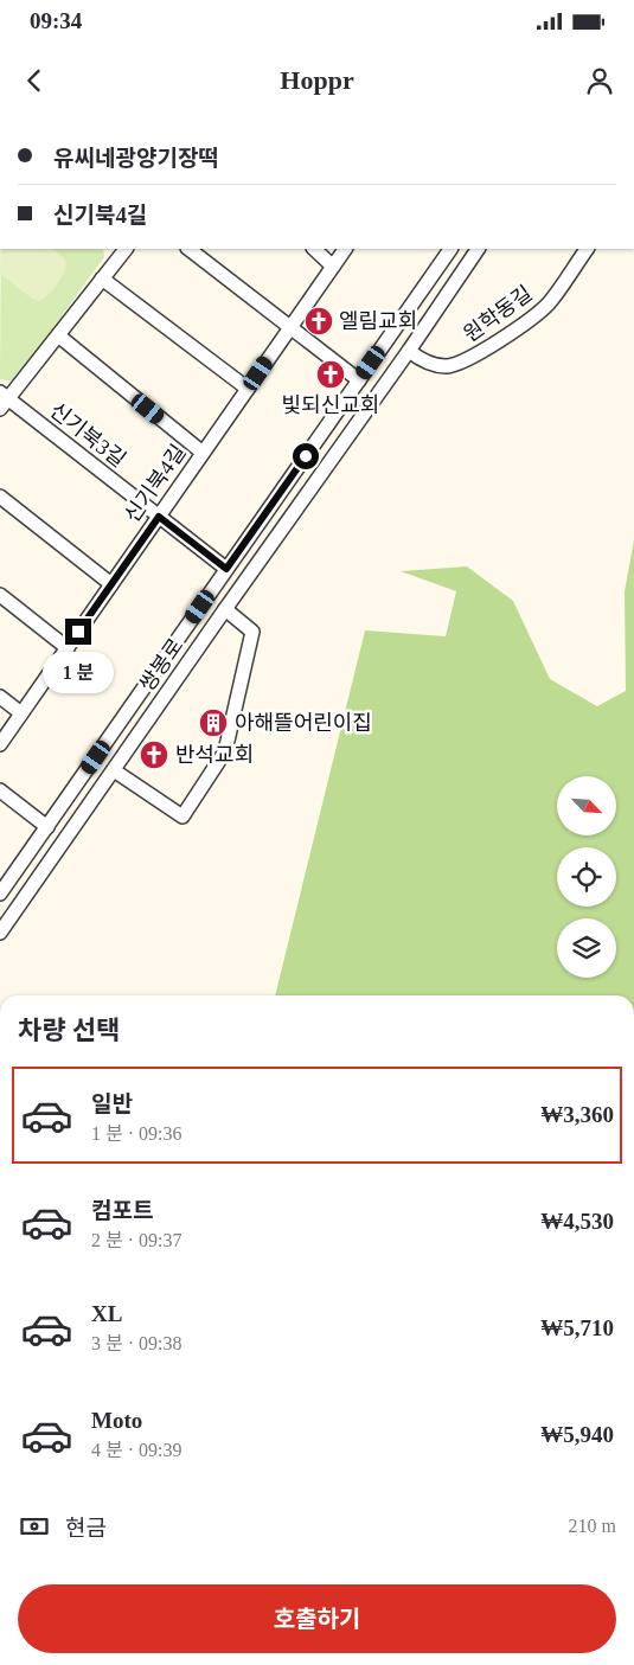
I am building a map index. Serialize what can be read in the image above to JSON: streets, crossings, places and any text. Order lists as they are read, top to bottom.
{
  "streets": {
    "street": [
      "원학동길",
      "신기북3길",
      "신기북4길",
      "쌍봉로"
    ]
  },
  "crossings": [
    ["원학동길", "쌍봉로"],
    ["신기북3길", "신기북4길"],
    ["신기북3길", "쌍봉로"]
  ],
  "places": {
    "church": ["엘림교회", "빛되신교회", "반석교회"],
    "building": ["아해뜰어린이집"]
  },
  "north": "bottom right",
  "page": {
    "status": "09:34",
    "header": "Hoppr",
    "banner": ["유씨네광양기장떡", "신기북4길"],
    "bubble": "1 분",
    "heading": "차량 선택",
    "list": [
      {
        "name": "일반",
        "note": "1 분 · 09:36",
        "value": "₩3,360"
      },
      {
        "name": "컴포트",
        "note": "2 분 · 09:37",
        "value": "₩4,530"
      },
      {
        "name": "XL",
        "note": "3 분 · 09:38",
        "value": "₩5,710"
      },
      {
        "name": "Moto",
        "note": "4 분 · 09:39",
        "value": "₩5,940"
      }
    ],
    "pay": ["현금", "210 m"],
    "buttons": "호출하기"
  }
}
